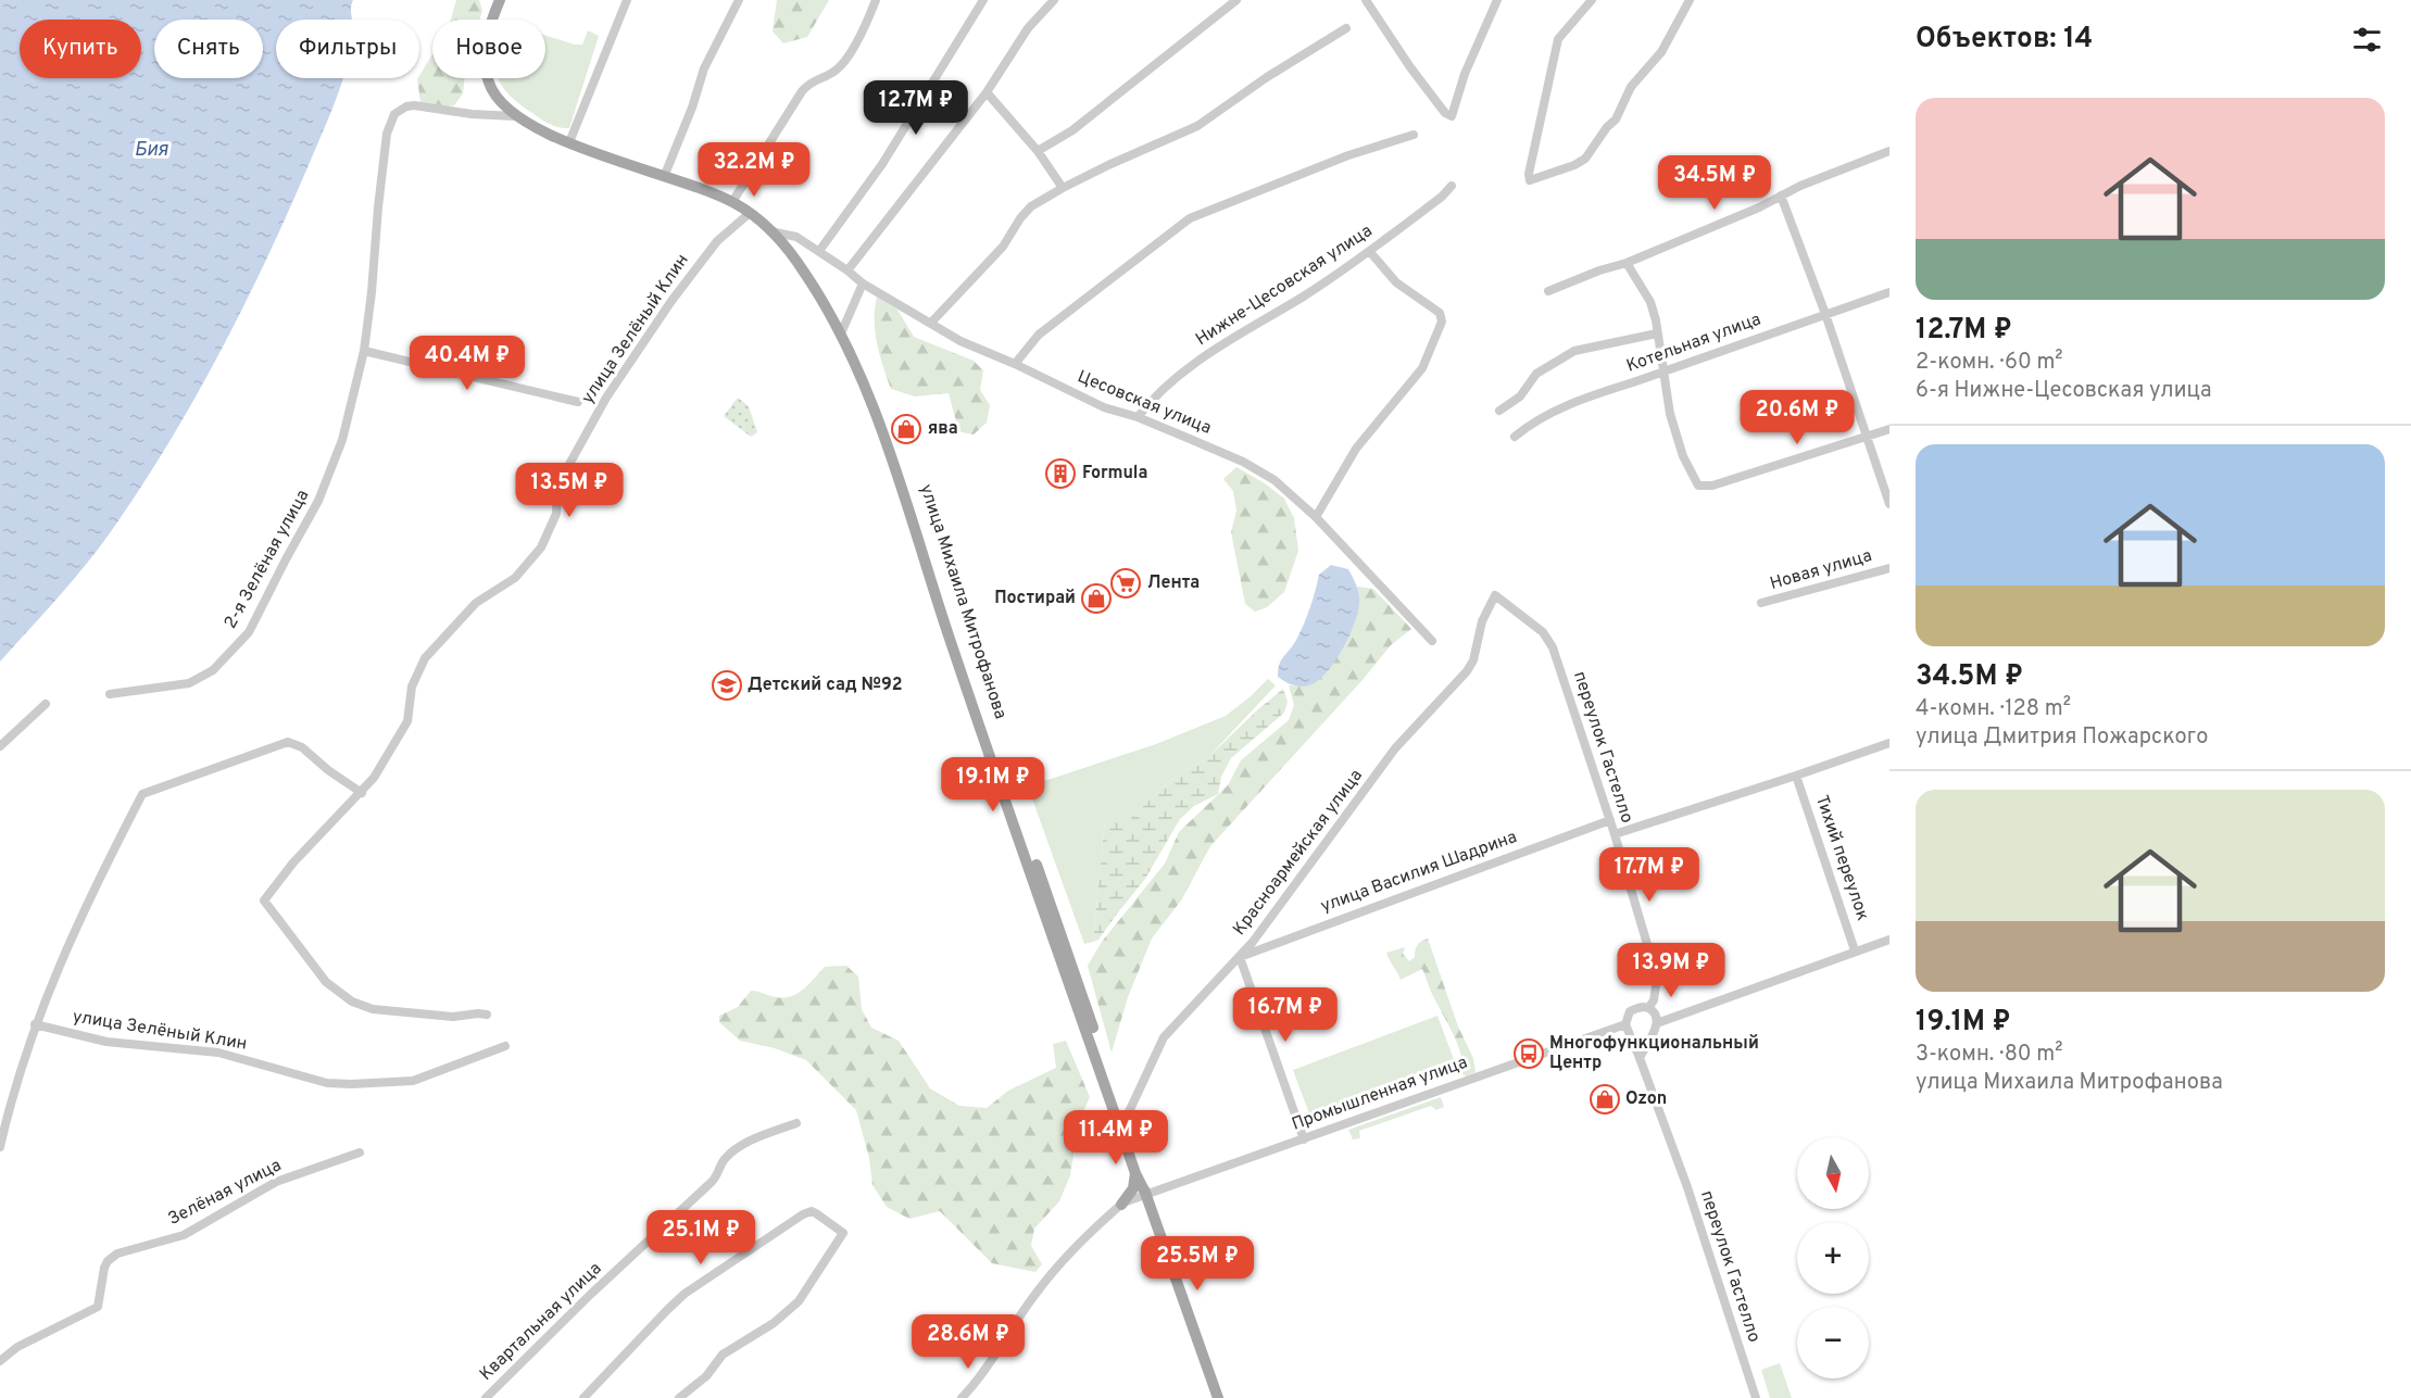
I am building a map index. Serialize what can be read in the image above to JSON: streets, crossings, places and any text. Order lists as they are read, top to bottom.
{
  "streets": {
    "main road": ["улица Михаила Митрофанова"],
    "street": [
      "Нижне-Цесовская улица",
      "улица Зелёный Клин",
      "Котельная улица",
      "Цесовская улица",
      "2-я Зелёная улица",
      "Новая улица",
      "переулок Гастелло",
      "Красноармейская улица",
      "Тихий переулок",
      "улица Василия Шадрина",
      "Промышленная улица",
      "Зелёная улица",
      "Квартальная улица"
    ]
  },
  "crossings": [
    ["Нижне-Цесовская улица", "Цесовская улица"],
    ["улица Зелёный Клин", "улица Михаила Митрофанова"],
    ["Цесовская улица", "улица Михаила Митрофанова"],
    ["2-я Зелёная улица", "улица Михаила Митрофанова"],
    ["улица Михаила Митрофанова", "Красноармейская улица"],
    ["улица Михаила Митрофанова", "Промышленная улица"],
    ["переулок Гастелло", "Красноармейская улица"],
    ["переулок Гастелло", "улица Василия Шадрина"],
    ["переулок Гастелло", "Промышленная улица"],
    ["Красноармейская улица", "улица Василия Шадрина"]
  ],
  "water": ["Бия"],
  "places": {
    "shop": ["ява", "Постирай", "Ozon"],
    "building": ["Formula"],
    "supermarket": ["Лента"],
    "school or university": ["Детский сад №92"],
    "bus stop": ["Многофункциональный Центр"]
  },
  "north": "bottom",
  "page": {
    "heading": "Объектов: 14",
    "chip": [
      "Купить",
      "Снять",
      "Фильтры",
      "Новое"
    ],
    "list": [
      {
        "name": "12.7M ₽",
        "note": "2-комн. · 60 m² · 6-я Нижне-Цесовская улица"
      },
      {
        "name": "34.5M ₽",
        "note": "4-комн. · 128 m² · улица Дмитрия Пожарского"
      },
      {
        "name": "19.1M ₽",
        "note": "3-комн. · 80 m² · улица Михаила Митрофанова"
      }
    ],
    "price": [
      "12.7M ₽",
      "32.2M ₽",
      "34.5M ₽",
      "40.4M ₽",
      "20.6M ₽",
      "13.5M ₽",
      "19.1M ₽",
      "17.7M ₽",
      "13.9M ₽",
      "16.7M ₽",
      "11.4M ₽",
      "25.1M ₽",
      "25.5M ₽",
      "28.6M ₽"
    ],
    "map_buttons": ["+", "−"]
  }
}
